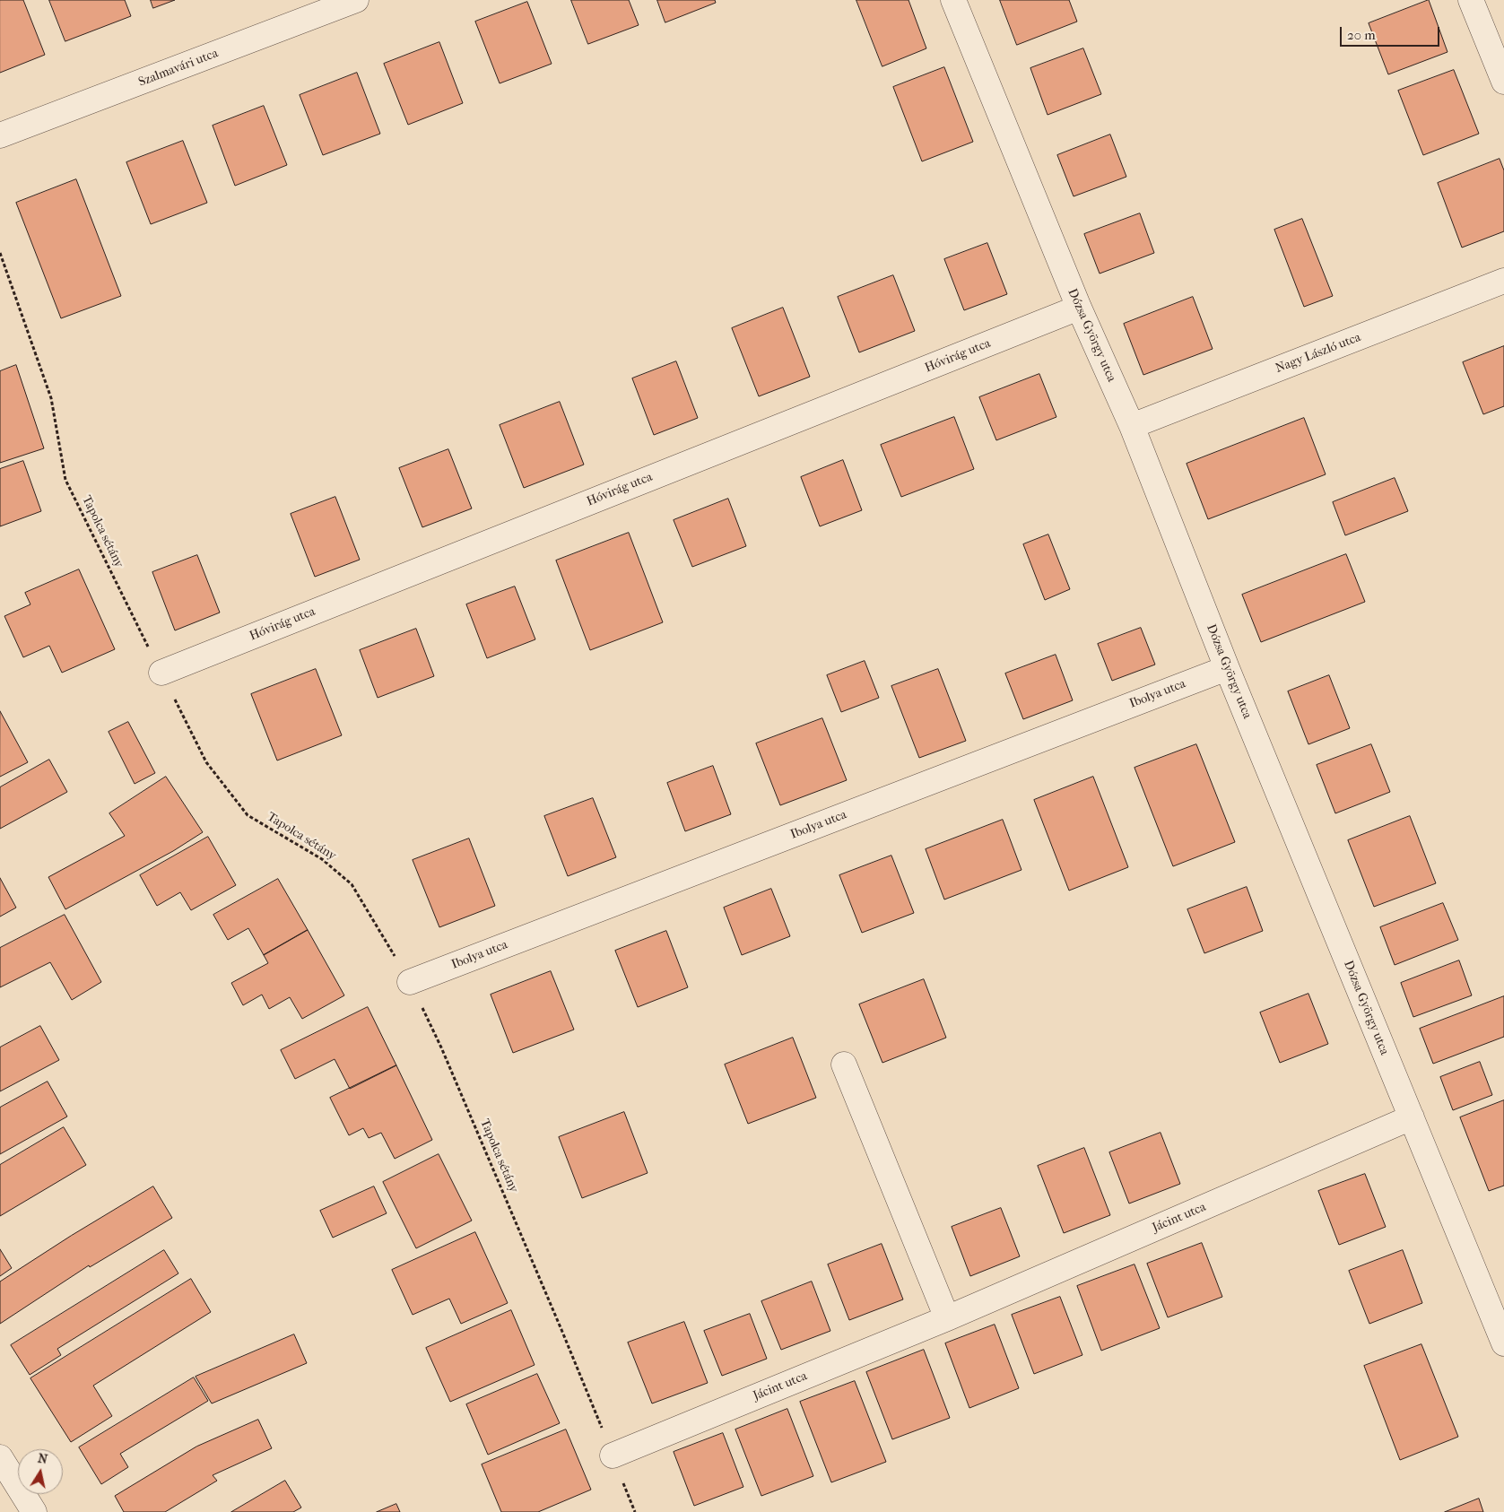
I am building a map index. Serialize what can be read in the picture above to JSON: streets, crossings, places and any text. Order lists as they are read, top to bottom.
{
  "streets": {
    "street": [
      "Szalmavári utca",
      "Dózsa György utca",
      "Nagy László utca",
      "Hóvirág utca",
      "Ibolya utca",
      "Jácint utca"
    ],
    "path": ["Tapolca sétány"]
  },
  "crossings": [
    ["Dózsa György utca", "Nagy László utca"],
    ["Dózsa György utca", "Hóvirág utca"],
    ["Dózsa György utca", "Ibolya utca"],
    ["Dózsa György utca", "Jácint utca"],
    ["Hóvirág utca", "Tapolca sétány"],
    ["Tapolca sétány", "Ibolya utca"],
    ["Tapolca sétány", "Jácint utca"]
  ],
  "scale_bar": "20 m",
  "north": "top"
}
